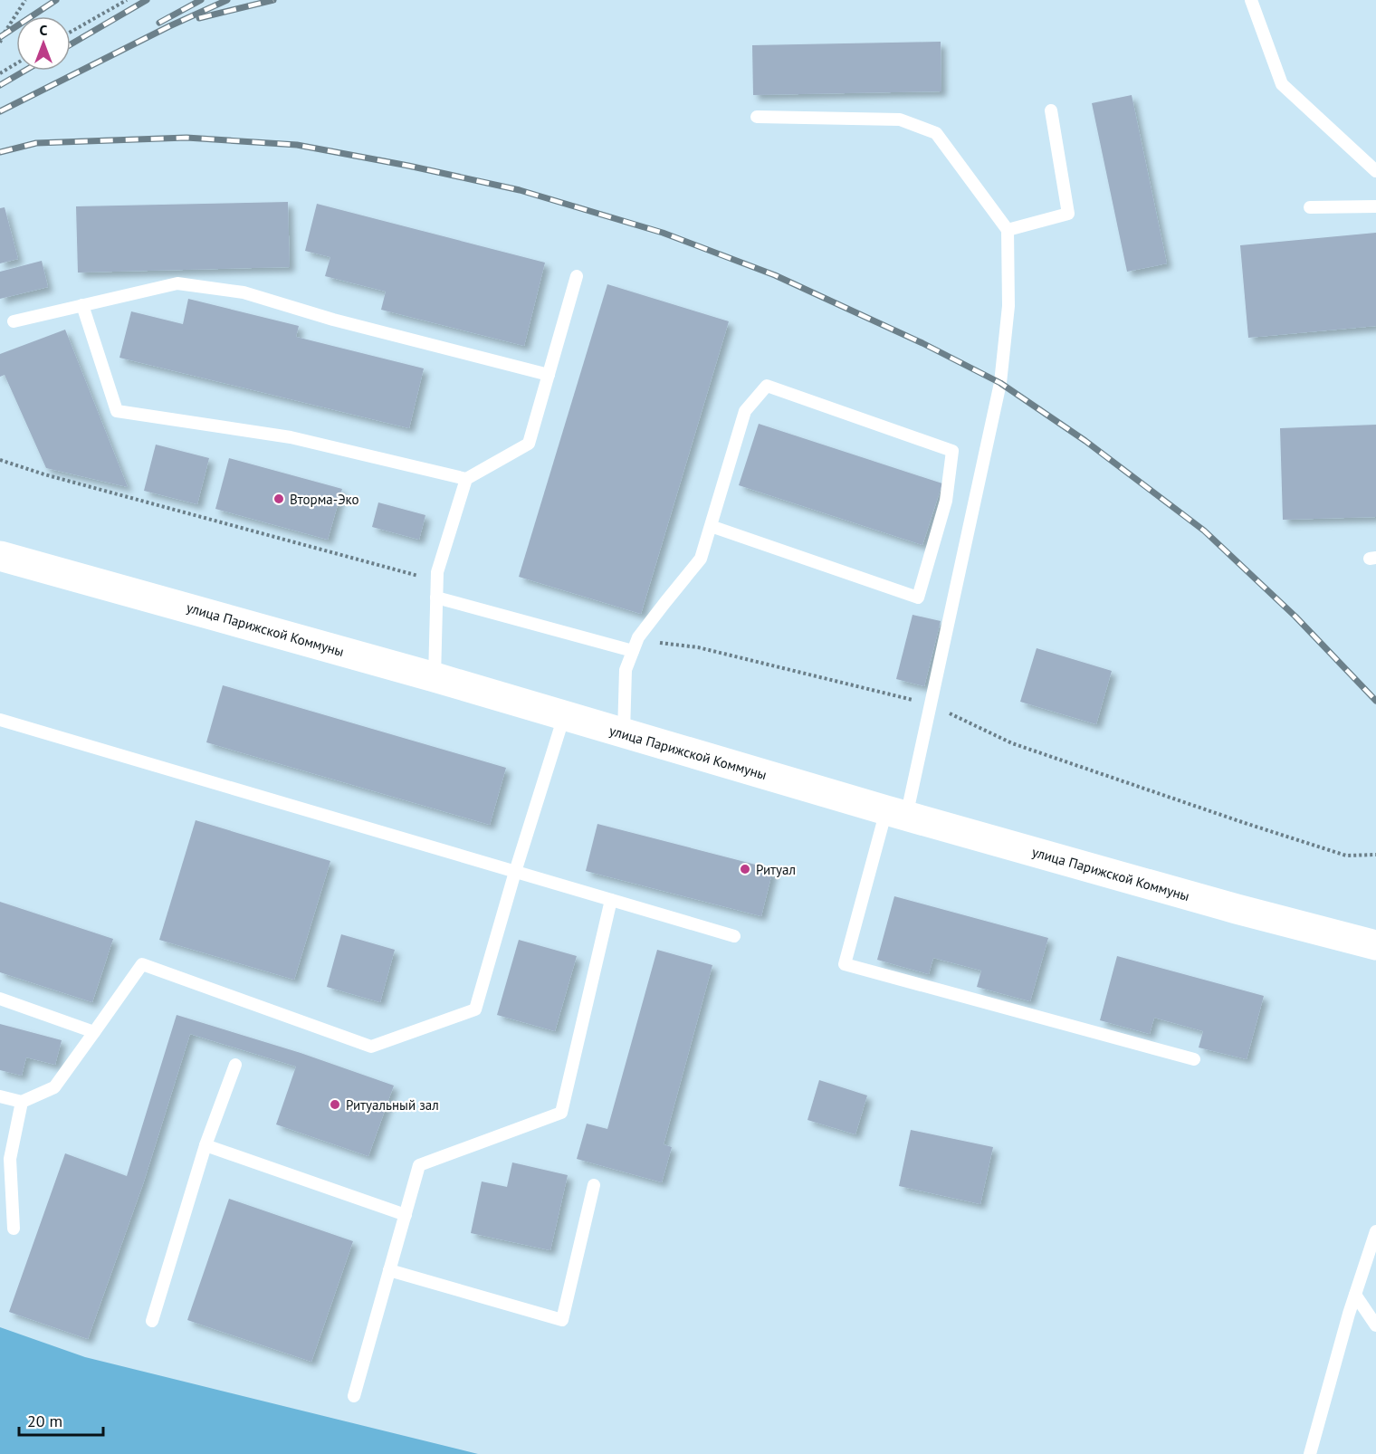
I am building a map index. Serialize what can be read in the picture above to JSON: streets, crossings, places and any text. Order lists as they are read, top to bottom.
{
  "streets": {
    "main road": ["улица Парижской Коммуны"]
  },
  "places": ["Вторма-Эко", "Ритуал", "Ритуальный зал"],
  "scale_bar": "20 m",
  "north": "top"
}
